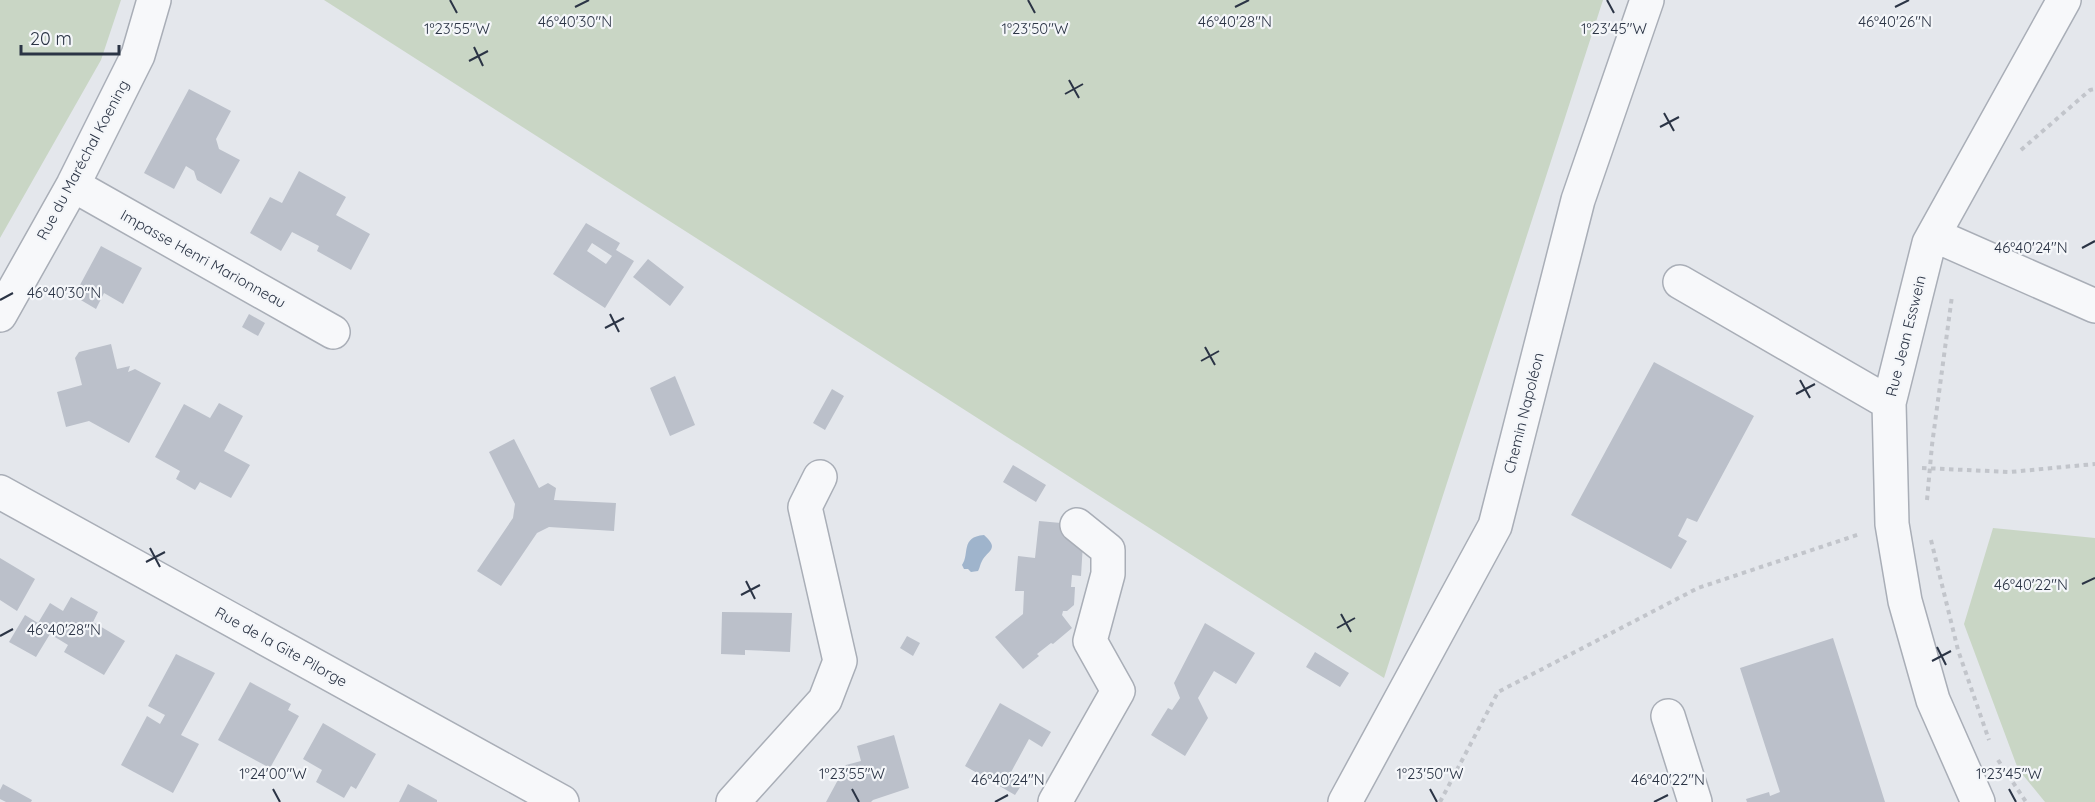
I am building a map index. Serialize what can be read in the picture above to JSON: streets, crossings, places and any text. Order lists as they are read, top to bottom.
{
  "streets": {
    "street": [
      "Rue du Maréchal Koening",
      "Impasse Henri Marionneau",
      "Rue Jean Esswein",
      "Chemin Napoléon",
      "Rue de la Gite Pilorge"
    ]
  },
  "crossings": [
    ["Rue du Maréchal Koening", "Impasse Henri Marionneau"]
  ],
  "scale_bar": "20 m",
  "coordinates": [
    "46°40'30\"N",
    "46°40'26\"N",
    "46°40'28\"N",
    "1°23'55\"W",
    "1°23'50\"W",
    "1°23'45\"W",
    "46°40'24\"N",
    "46°40'22\"N",
    "1°24'00\"W"
  ]
}
